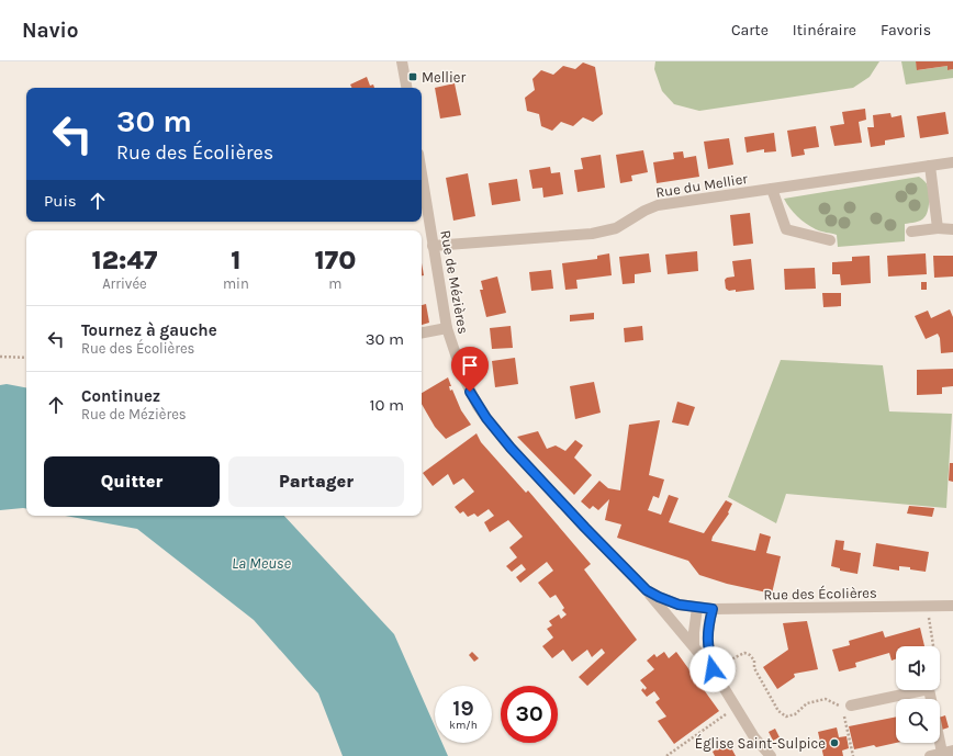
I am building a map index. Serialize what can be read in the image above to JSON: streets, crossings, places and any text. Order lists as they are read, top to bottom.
{
  "streets": {
    "street": ["Rue du Mellier", "Rue de Mézières", "Rue des Écolières"]
  },
  "crossings": [
    ["Rue du Mellier", "Rue de Mézières"],
    ["Rue de Mézières", "Rue des Écolières"]
  ],
  "water": ["La Meuse"],
  "places": {
    "transit": ["Mellier"],
    "other": ["Église Saint-Sulpice"]
  },
  "page": {
    "header": "Navio",
    "nav": ["Carte", "Itinéraire", "Favoris"],
    "turn": ["30 m", "Rue des Écolières"],
    "then": "Puis",
    "eta": [
      "12:47",
      "Arrivée",
      "1",
      "min",
      "170",
      "m"
    ],
    "list": [
      {
        "name": "Tournez à gauche",
        "note": "Rue des Écolières",
        "value": "30 m"
      },
      {
        "name": "Continuez",
        "note": "Rue de Mézières",
        "value": "10 m"
      }
    ],
    "buttons": ["Quitter", "Partager"],
    "speed": "19 km/h",
    "limit": "30"
  }
}
